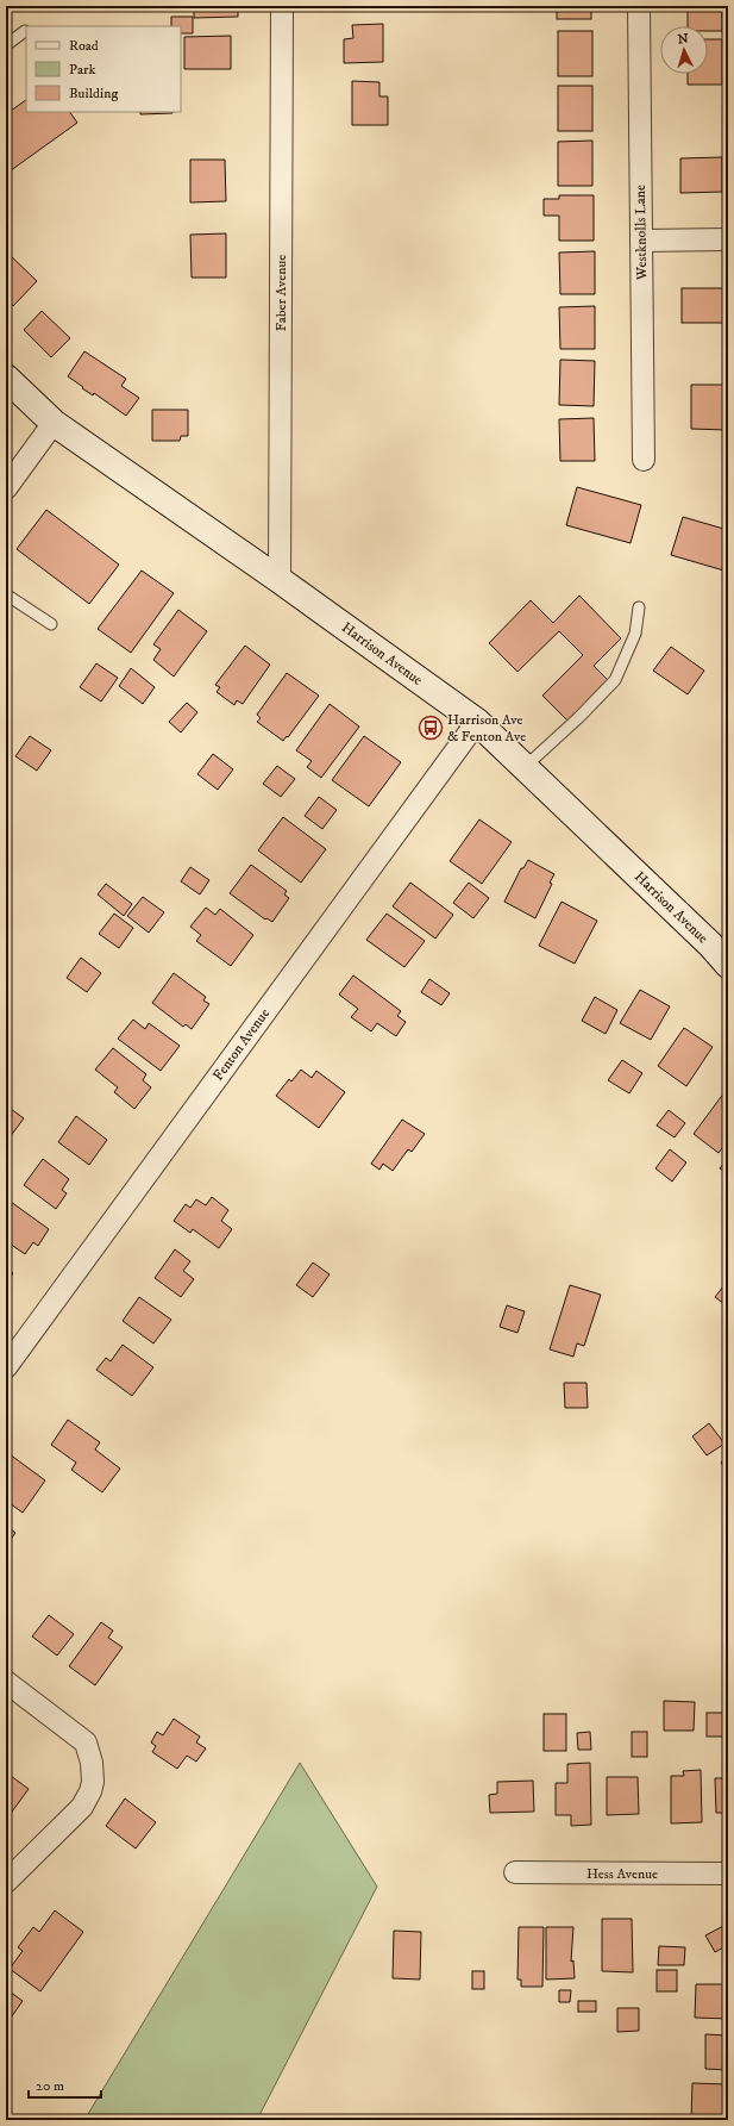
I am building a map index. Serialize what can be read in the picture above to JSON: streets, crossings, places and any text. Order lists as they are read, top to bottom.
{
  "streets": {
    "main road": ["Harrison Avenue"],
    "street": [
      "Westknolls Lane",
      "Faber Avenue",
      "Fenton Avenue",
      "Hess Avenue"
    ]
  },
  "crossings": [
    ["Faber Avenue", "Harrison Avenue"],
    ["Harrison Avenue", "Fenton Avenue"]
  ],
  "places": {
    "bus stop": ["Harrison Ave & Fenton Ave"]
  },
  "legend": ["Road", "Park", "Building"],
  "scale_bar": "20 m",
  "north": "top"
}
